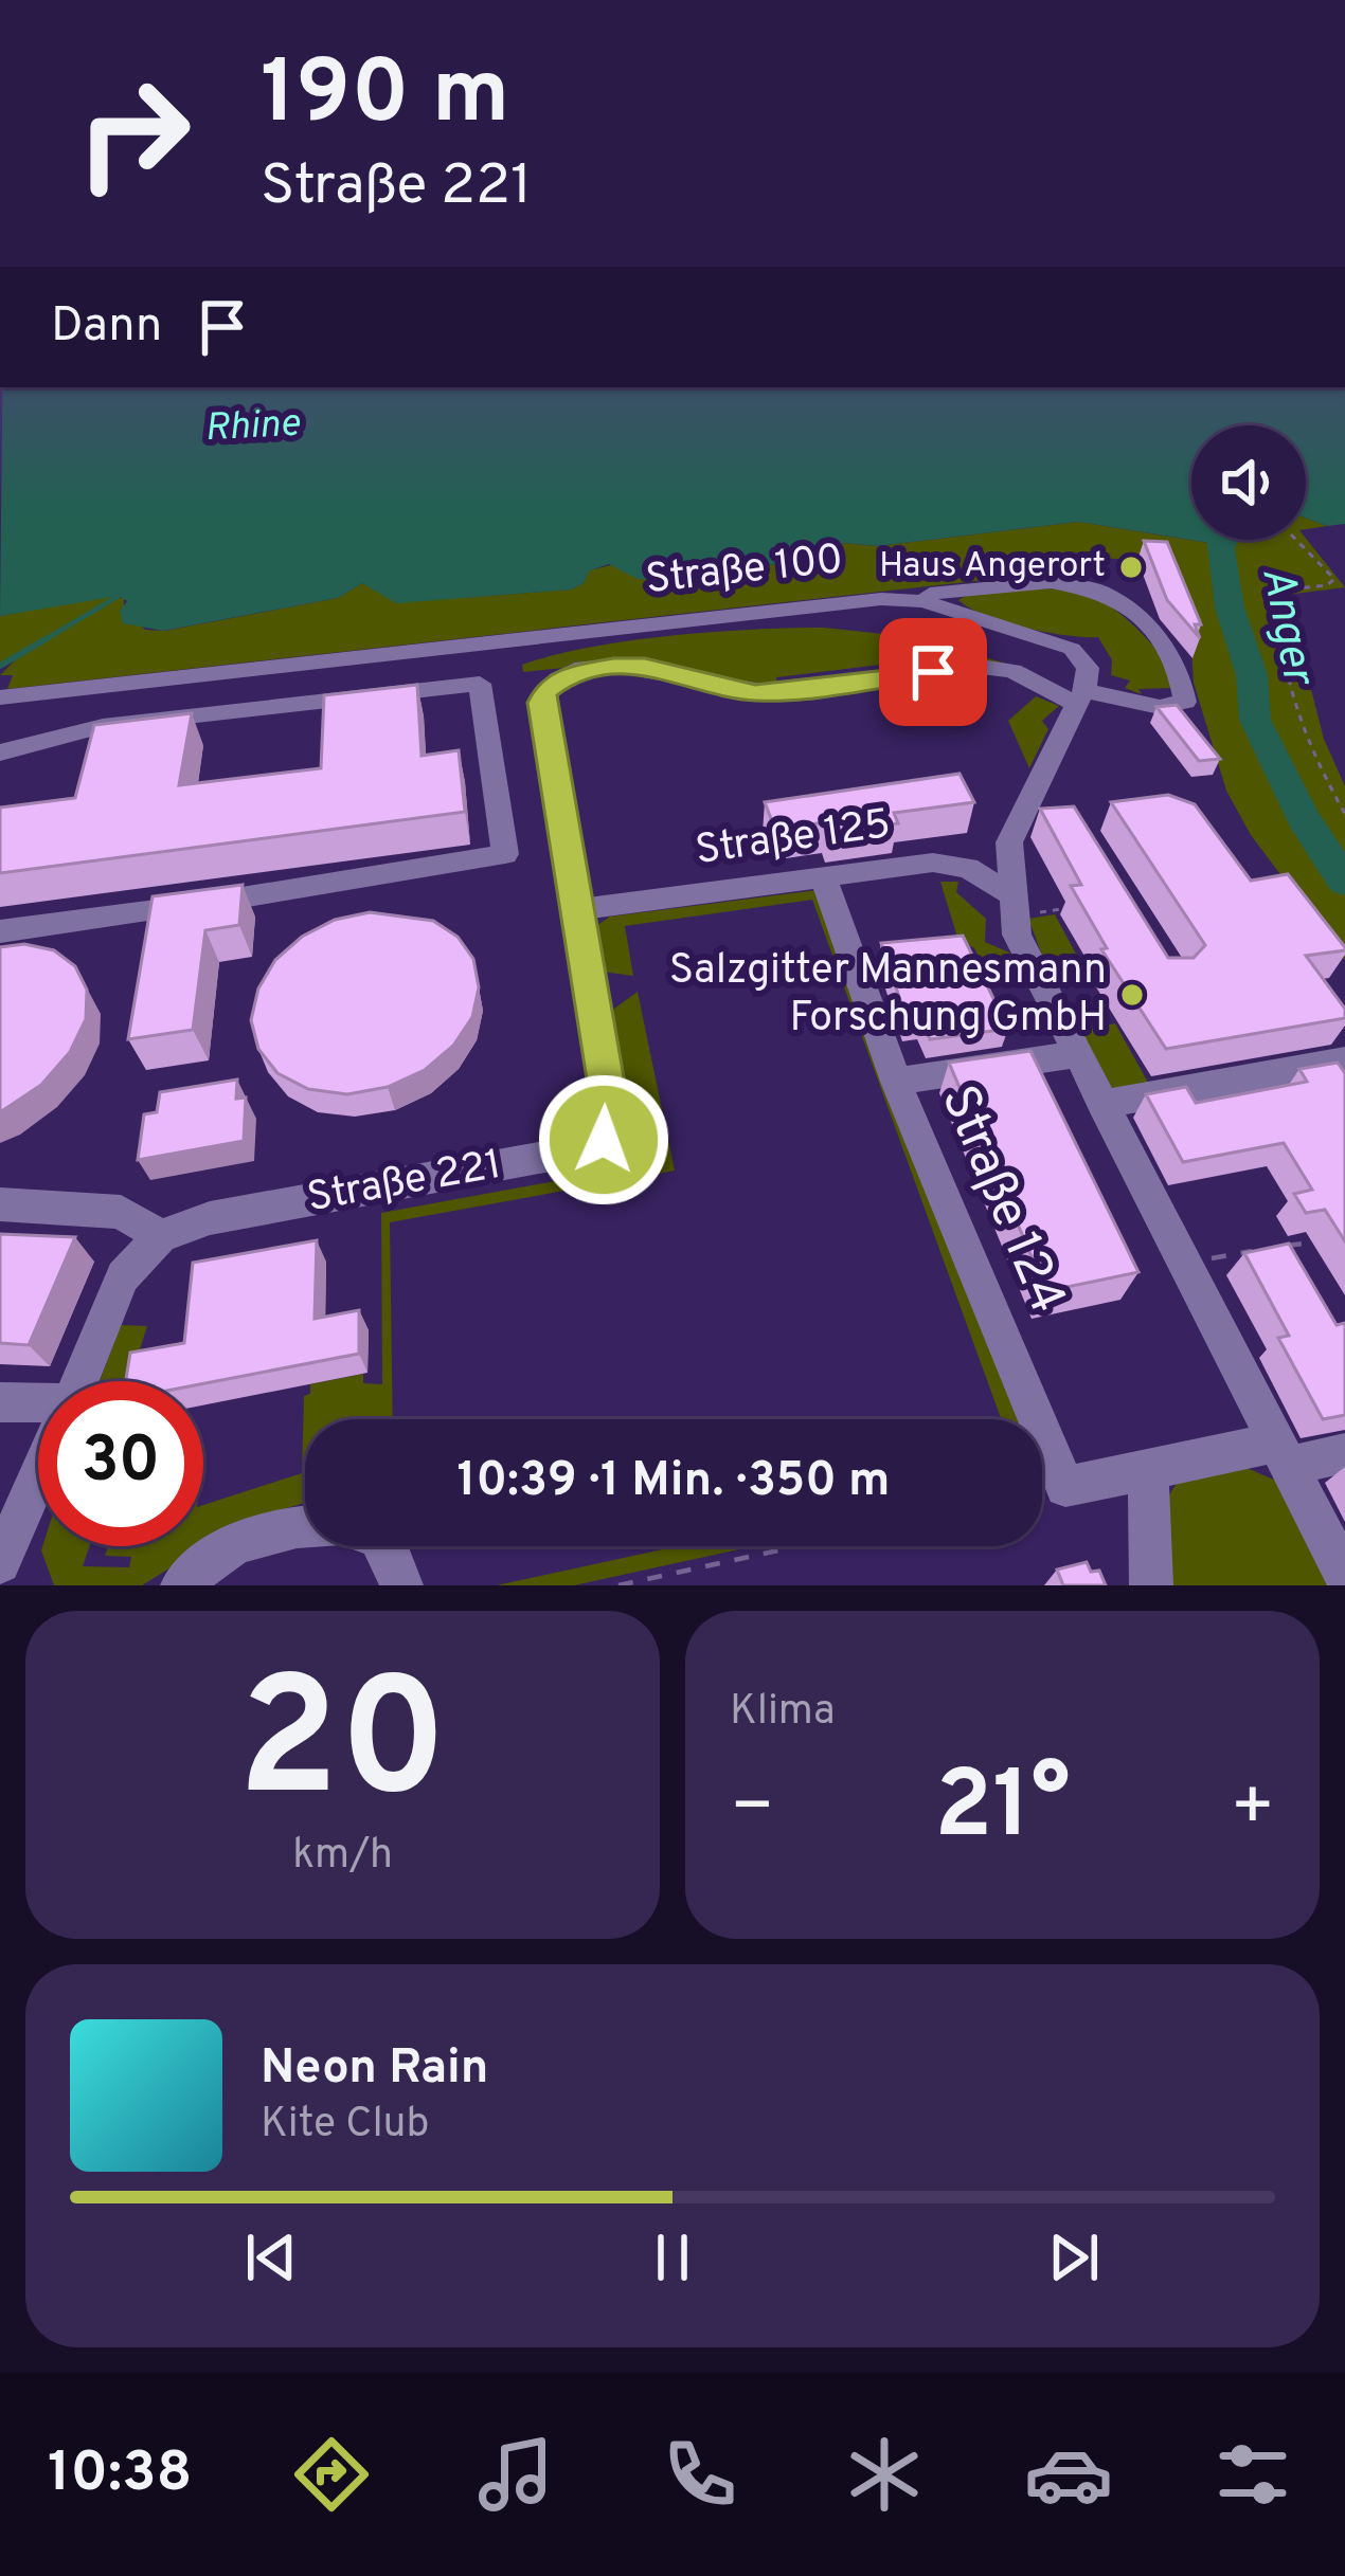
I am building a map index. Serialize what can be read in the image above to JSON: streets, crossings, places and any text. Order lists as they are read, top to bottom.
{
  "streets": {
    "street": [
      "Straße 100",
      "Straße 125",
      "Straße 221",
      "Straße 124"
    ]
  },
  "crossings": [
    ["Straße 100", "Straße 221"],
    ["Straße 125", "Straße 221"],
    ["Straße 125", "Straße 124"]
  ],
  "water": ["Rhine", "Anger"],
  "places": ["Haus Angerort", "Salzgitter Mannesmann Forschung GmbH"],
  "page": {
    "turn": ["190 m", "Straße 221"],
    "then": "Dann",
    "limit": "30",
    "trip": "10:39 · 1 Min. · 350 m",
    "tile": [
      ["20", "km/h"],
      "Klima"
    ],
    "heat": ["−", "21°", "+"],
    "song": ["Neon Rain", "Kite Club"],
    "tabs": "10:38"
  }
}
